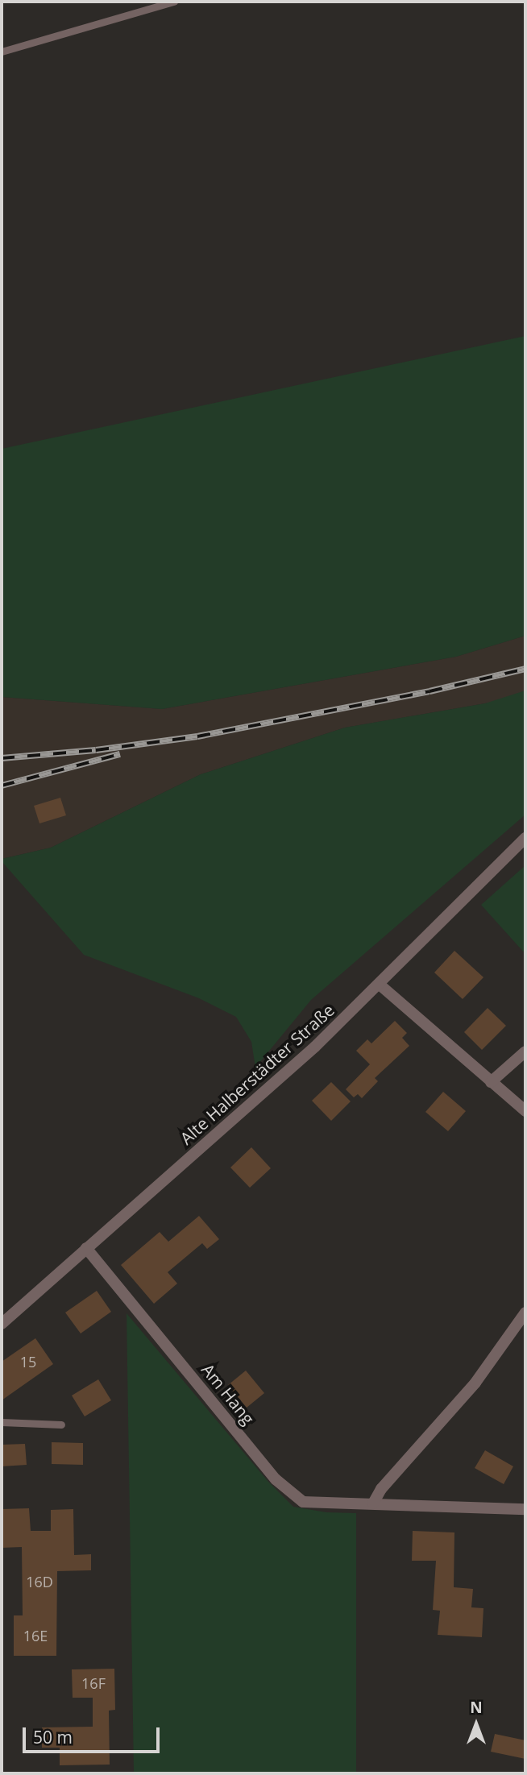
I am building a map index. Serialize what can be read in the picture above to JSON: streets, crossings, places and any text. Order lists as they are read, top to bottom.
{
  "streets": {
    "street": ["Alte Halberstädter Straße", "Am Hang"]
  },
  "crossings": [
    ["Alte Halberstädter Straße", "Am Hang"]
  ],
  "house_numbers": [
    "15",
    "16D",
    "16E",
    "16F"
  ],
  "scale_bar": "50 m",
  "north": "top"
}
